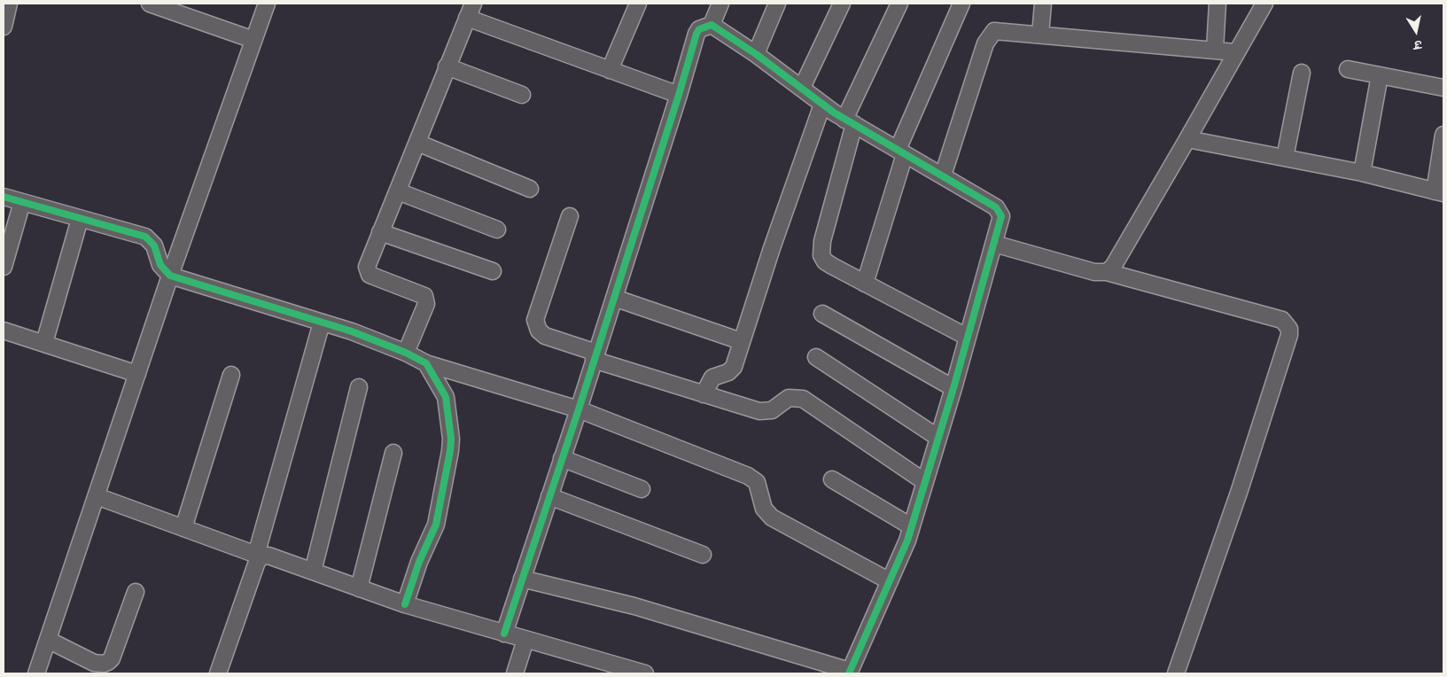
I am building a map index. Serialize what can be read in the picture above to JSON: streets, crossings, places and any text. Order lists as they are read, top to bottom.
{
  "north": "bottom"
}
